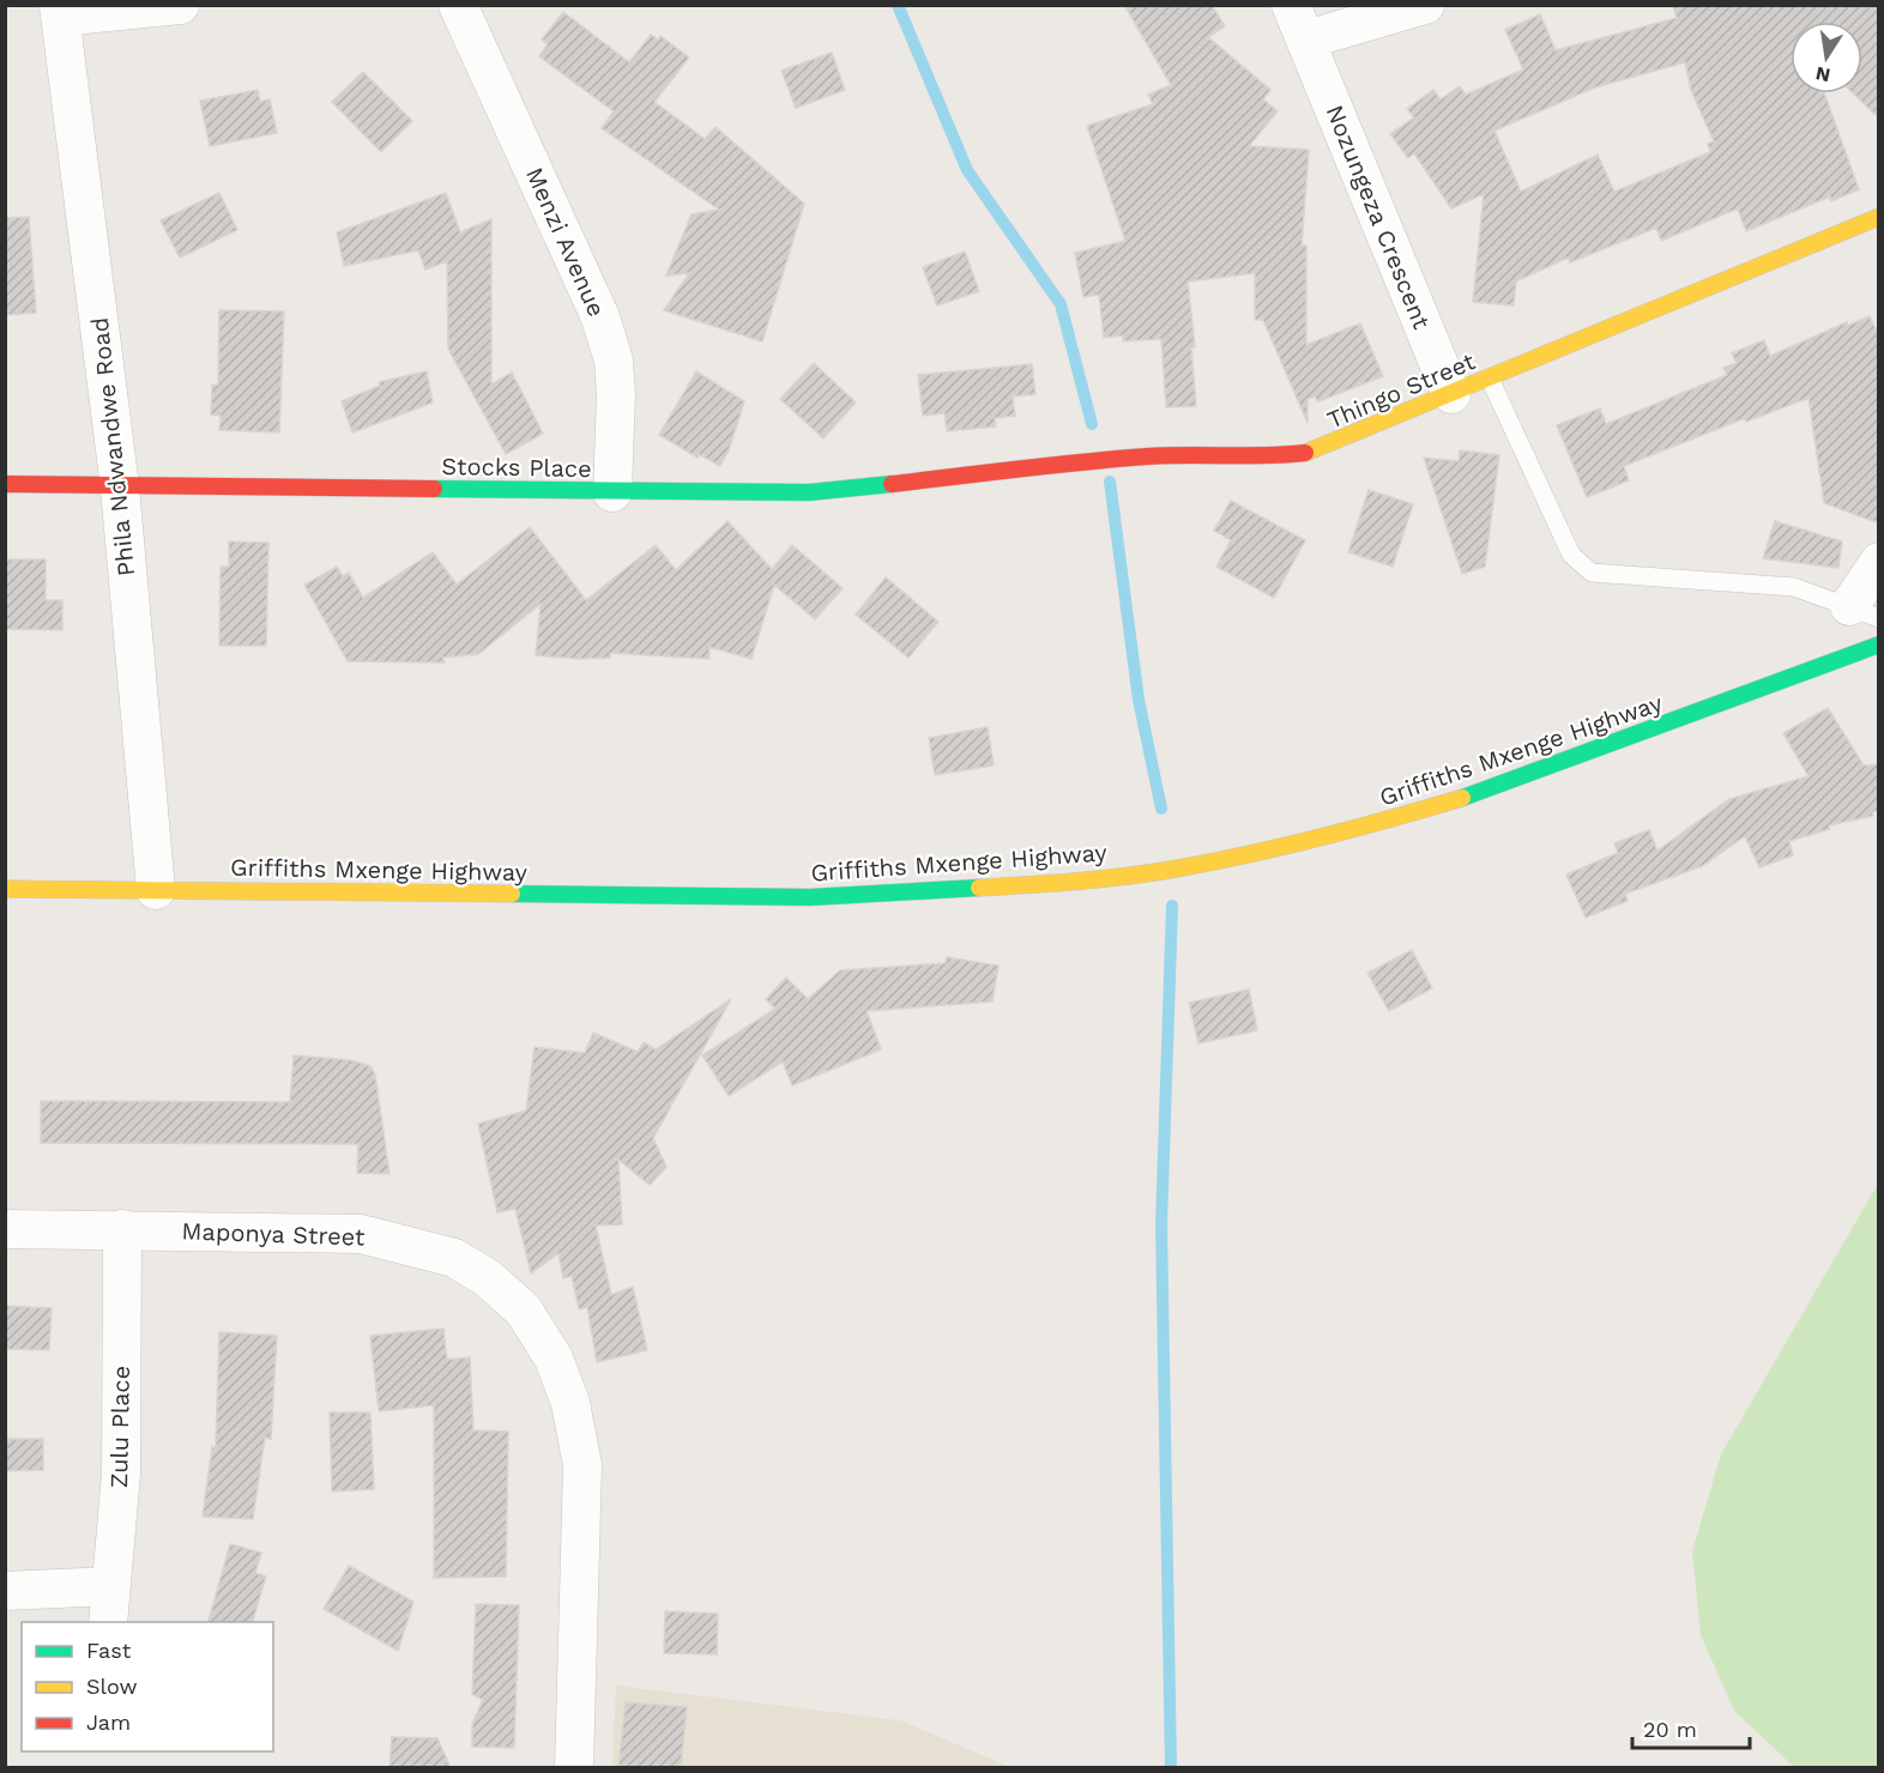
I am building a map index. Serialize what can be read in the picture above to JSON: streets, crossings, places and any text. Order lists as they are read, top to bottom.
{
  "streets": {
    "street": [
      "Nozungeza Crescent",
      "Menzi Avenue",
      "Thingo Street",
      "Phila Ndwandwe Road",
      "Stocks Place",
      "Griffiths Mxenge Highway",
      "Maponya Street",
      "Zulu Place"
    ]
  },
  "crossings": [
    ["Nozungeza Crescent", "Thingo Street"],
    ["Menzi Avenue", "Stocks Place"],
    ["Thingo Street", "Stocks Place"],
    ["Phila Ndwandwe Road", "Stocks Place"],
    ["Phila Ndwandwe Road", "Griffiths Mxenge Highway"],
    ["Maponya Street", "Zulu Place"]
  ],
  "legend": ["Fast", "Slow", "Jam"],
  "scale_bar": "20 m",
  "north": "bottom"
}
